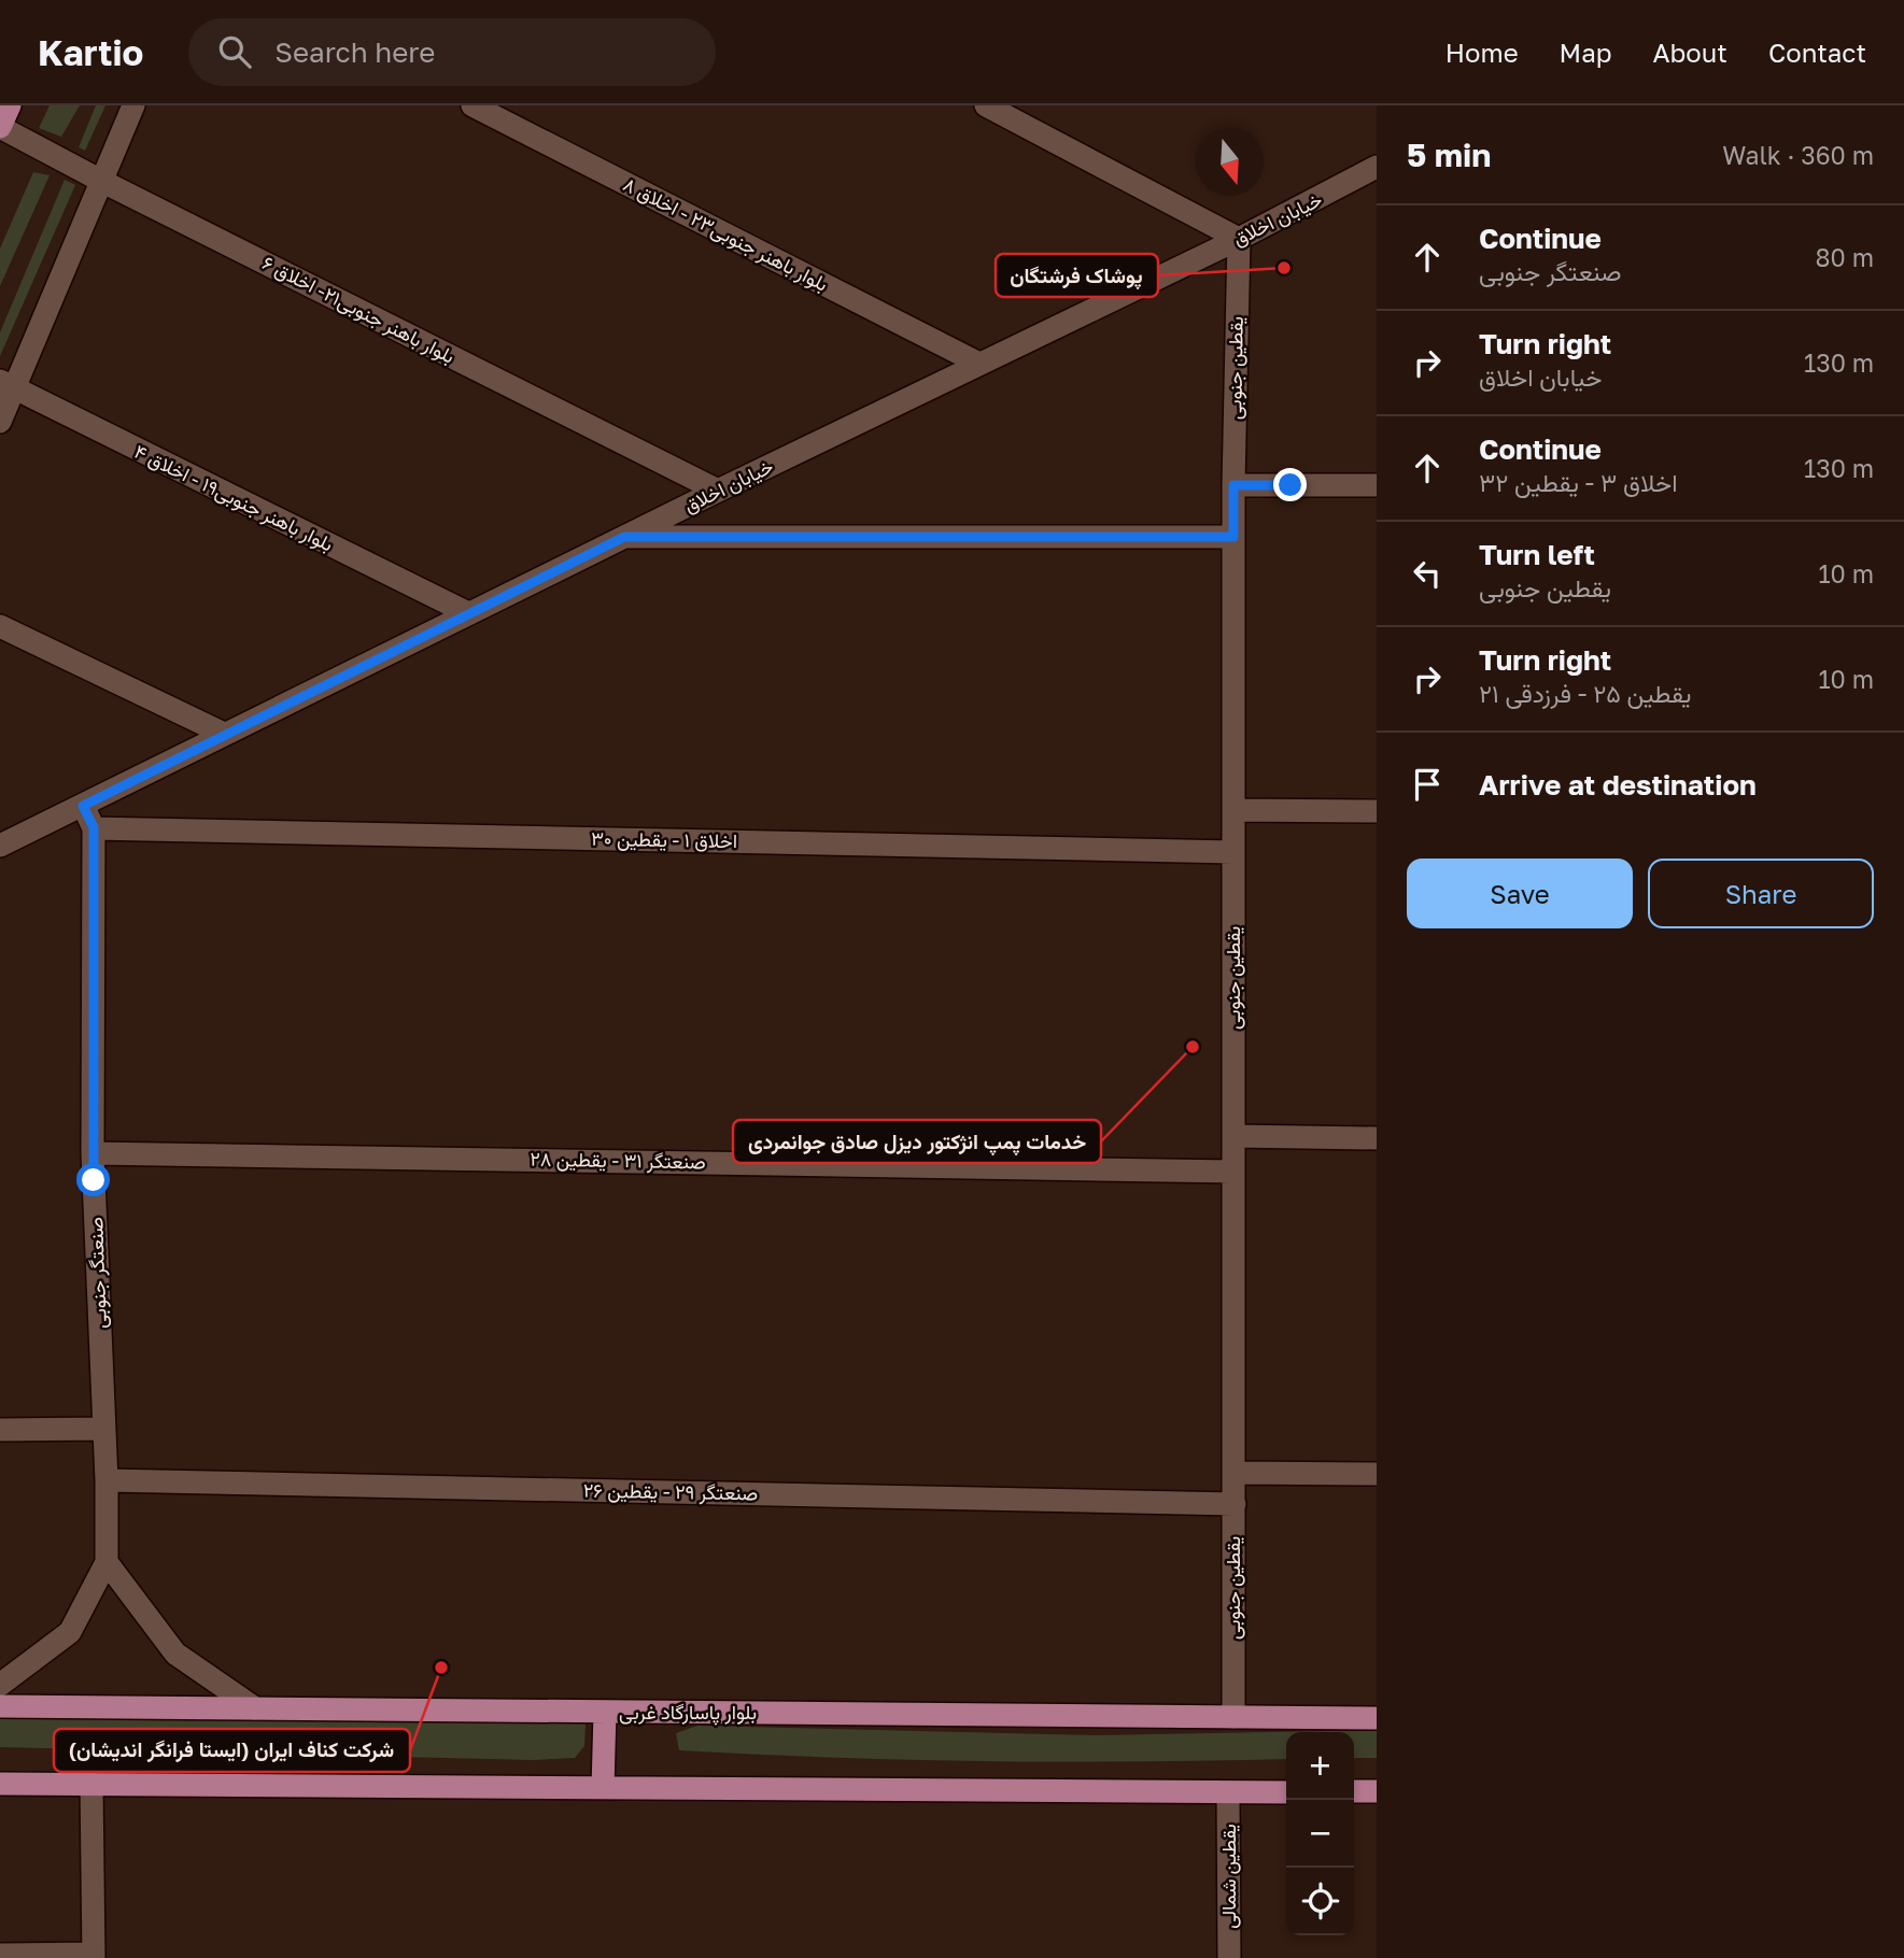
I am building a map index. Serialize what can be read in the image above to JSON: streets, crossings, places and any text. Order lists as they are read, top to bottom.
{
  "streets": {
    "main road": ["بلوار پاسارگاد غربی"],
    "street": [
      "خیابان اخلاق",
      "بلوار باهنر جنوبی۲۳ - اخلاق ۸",
      "بلوار باهنر جنوبی۲۱- اخلاق ۶",
      "یقطین جنوبی",
      "بلوار باهنر جنوبی۱۹ - اخلاق ۴",
      "اخلاق ۱ - یقطین ۳۰",
      "صنعتگر ۳۱ - یقطین ۲۸",
      "صنعتگر جنوبی",
      "صنعتگر ۲۹ - یقطین ۲۶",
      "یقطین شمالی"
    ]
  },
  "crossings": [
    ["خیابان اخلاق", "بلوار باهنر جنوبی۲۳ - اخلاق ۸"],
    ["خیابان اخلاق", "بلوار باهنر جنوبی۲۱- اخلاق ۶"],
    ["خیابان اخلاق", "یقطین جنوبی"],
    ["خیابان اخلاق", "بلوار باهنر جنوبی۱۹ - اخلاق ۴"],
    ["خیابان اخلاق", "صنعتگر جنوبی"],
    ["یقطین جنوبی", "اخلاق ۱ - یقطین ۳۰"],
    ["یقطین جنوبی", "صنعتگر ۳۱ - یقطین ۲۸"],
    ["یقطین جنوبی", "صنعتگر ۲۹ - یقطین ۲۶"],
    ["یقطین جنوبی", "بلوار پاسارگاد غربی"],
    ["اخلاق ۱ - یقطین ۳۰", "صنعتگر جنوبی"],
    ["صنعتگر ۳۱ - یقطین ۲۸", "صنعتگر جنوبی"],
    ["صنعتگر جنوبی", "صنعتگر ۲۹ - یقطین ۲۶"]
  ],
  "places": ["پوشاک فرشتگان", "خدمات پمپ انژکتور دیزل صادق جوانمردی", "شرکت کناف ایران (ایستا فرانگر اندیشان)"],
  "north": "bottom",
  "page": {
    "header": "Kartio",
    "search": "Search here",
    "nav": [
      "Home",
      "Map",
      "About",
      "Contact"
    ],
    "heading": ["5 min", "Walk · 360 m"],
    "list": [
      ["Continue", "صنعتگر جنوبی", "80 m"],
      ["Turn right", "خیابان اخلاق", "130 m"],
      ["Continue", "اخلاق ۳ - یقطین ۳۲", "130 m"],
      ["Turn left", "یقطین جنوبی", "10 m"],
      ["Turn right", "یقطین ۲۵ - فرزدقی ۲۱", "10 m"],
      "Arrive at destination"
    ],
    "buttons": ["Save", "Share"],
    "map_buttons": ["+", "−"]
  }
}
